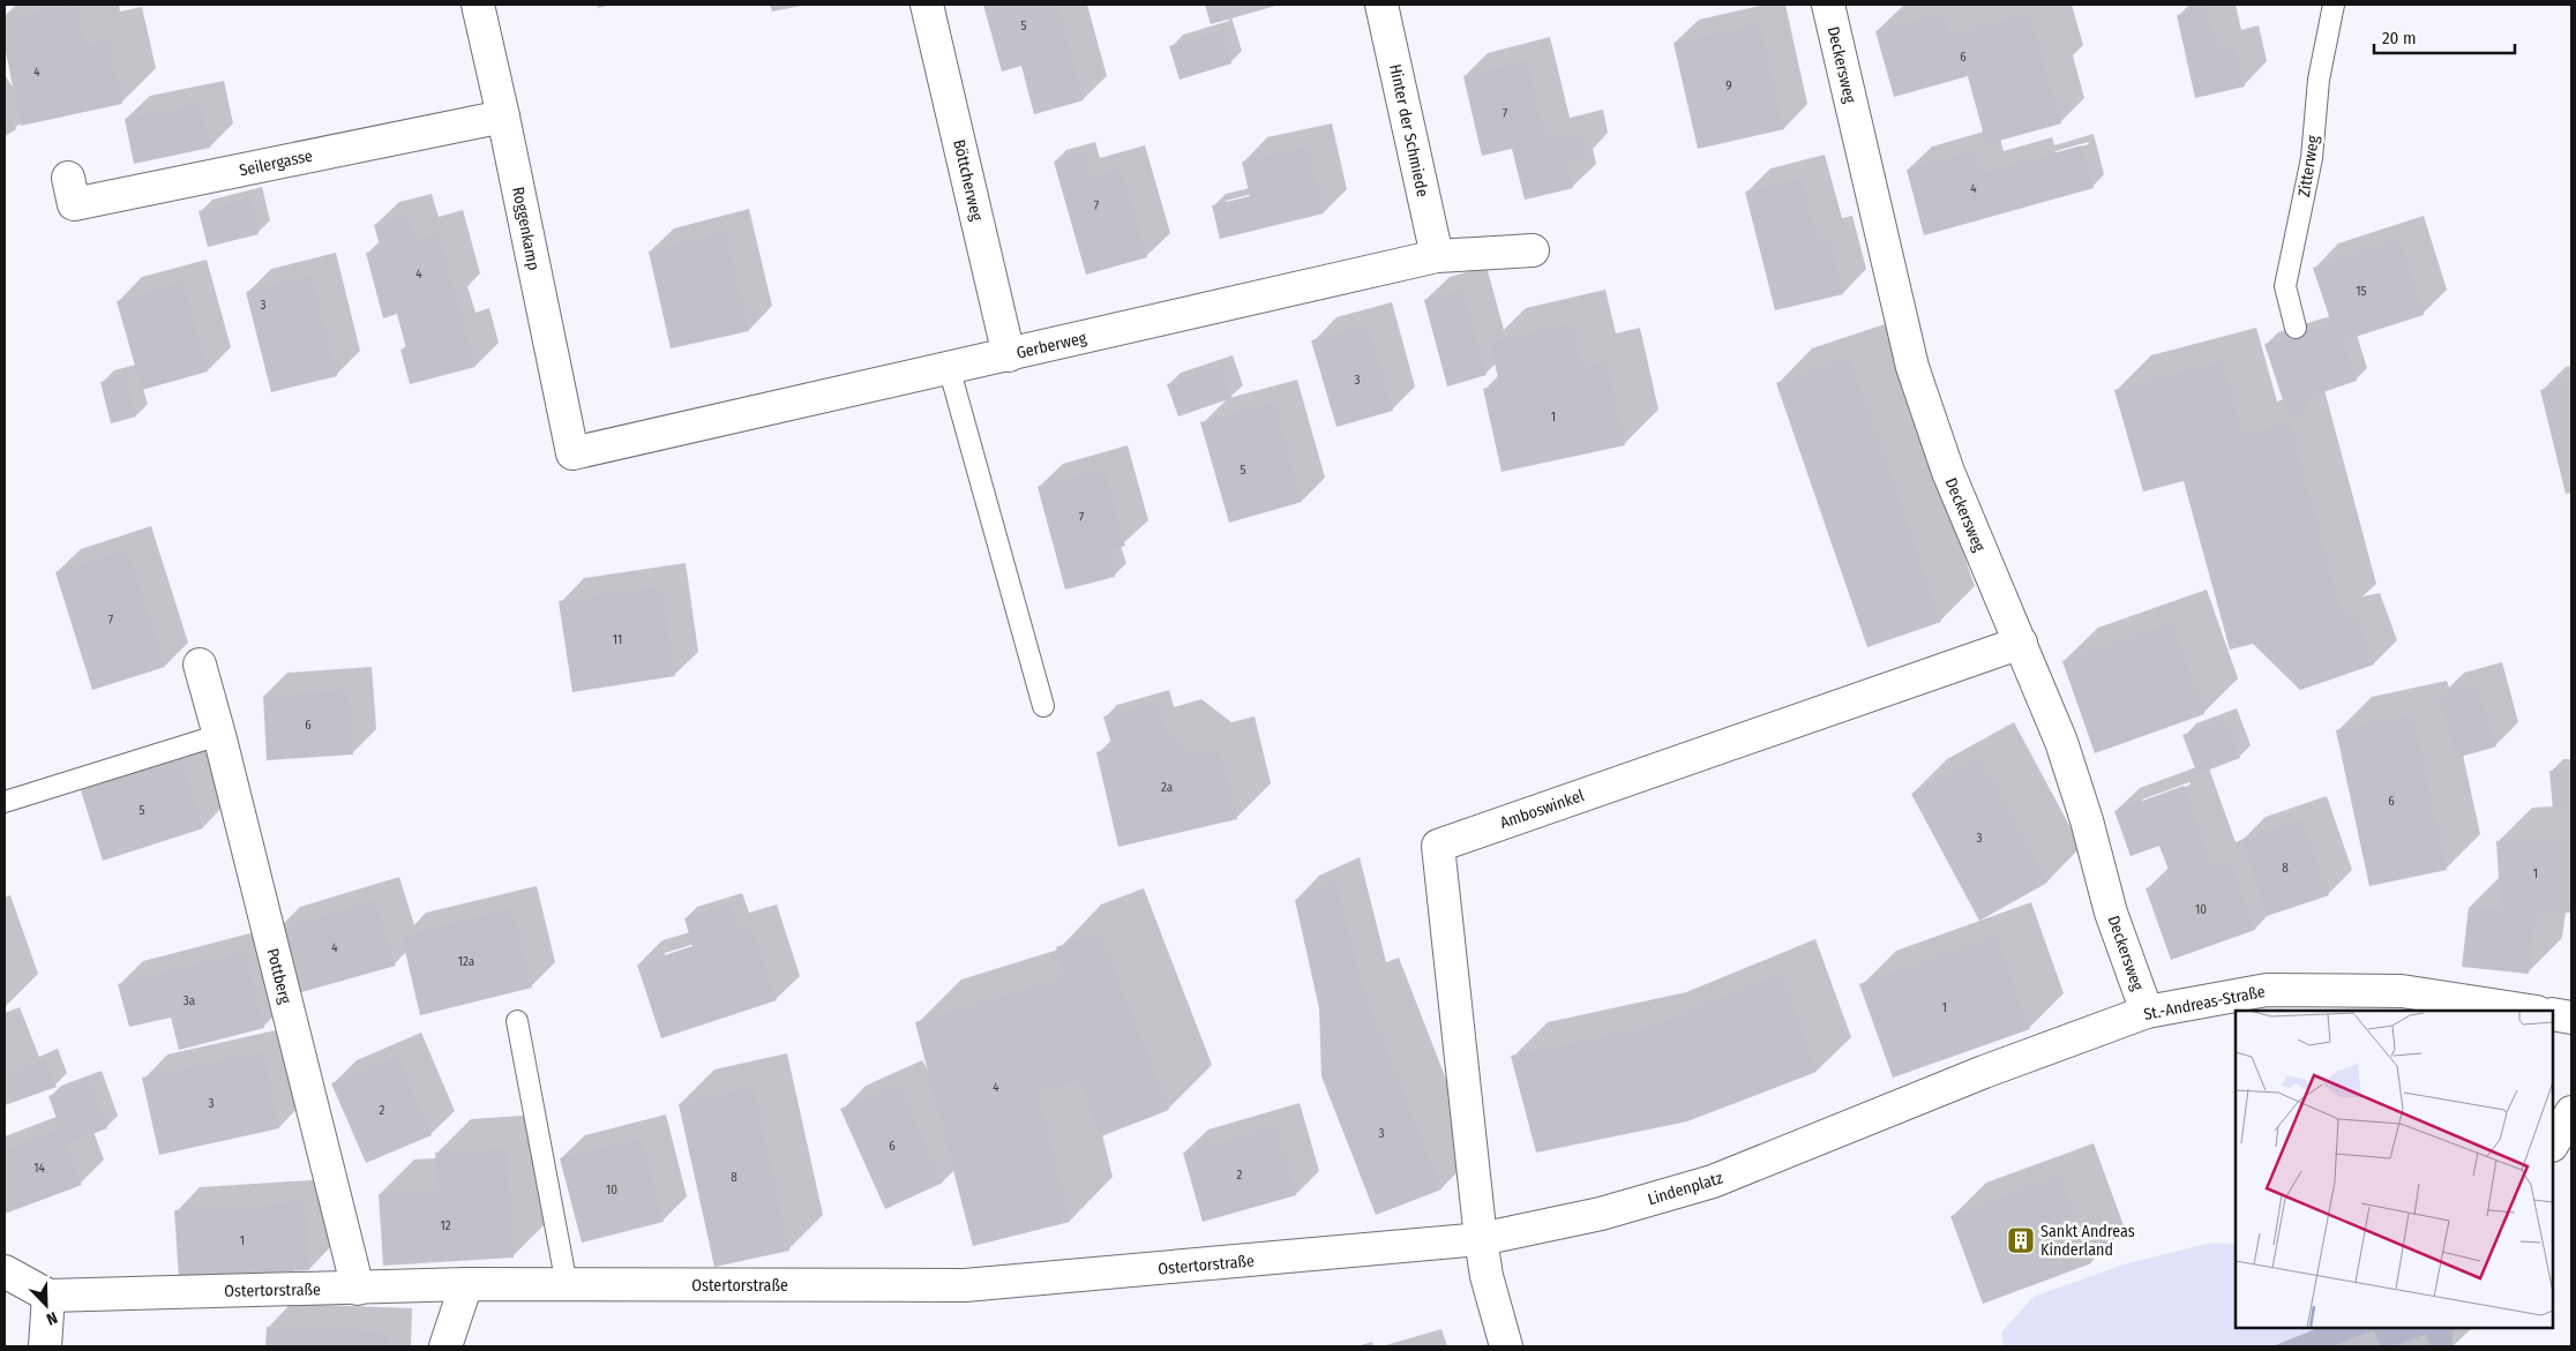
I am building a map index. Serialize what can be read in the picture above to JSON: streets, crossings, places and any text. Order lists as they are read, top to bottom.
{
  "streets": {
    "street": [
      "Deckersweg",
      "Hinter der Schmiede",
      "Seilergasse",
      "Böttcherweg",
      "Roggenkamp",
      "Gerberweg",
      "Amboswinkel",
      "Pottberg",
      "St.-Andreas-Straße",
      "Lindenplatz",
      "Ostertorstraße"
    ],
    "lane": ["Zitterweg"]
  },
  "crossings": [
    ["Deckersweg", "Amboswinkel"],
    ["Deckersweg", "St.-Andreas-Straße"],
    ["Hinter der Schmiede", "Gerberweg"],
    ["Seilergasse", "Roggenkamp"],
    ["Böttcherweg", "Gerberweg"],
    ["Roggenkamp", "Gerberweg"],
    ["Amboswinkel", "Lindenplatz"],
    ["Amboswinkel", "Ostertorstraße"],
    ["Pottberg", "Ostertorstraße"],
    ["St.-Andreas-Straße", "Lindenplatz"],
    ["Lindenplatz", "Ostertorstraße"]
  ],
  "places": {
    "building": ["Sankt Andreas Kinderland"]
  },
  "house_numbers": [
    "5",
    "6",
    "4",
    "9",
    "7",
    "4",
    "7",
    "4",
    "15",
    "3",
    "3",
    "1",
    "5",
    "7",
    "7",
    "11",
    "6",
    "2a",
    "6",
    "5",
    "3",
    "8",
    "1",
    "10",
    "4",
    "12a",
    "3a",
    "1",
    "4",
    "3",
    "2",
    "3",
    "6",
    "14",
    "2",
    "8",
    "10",
    "12",
    "1"
  ],
  "scale_bar": "20 m",
  "north": "bottom right"
}
